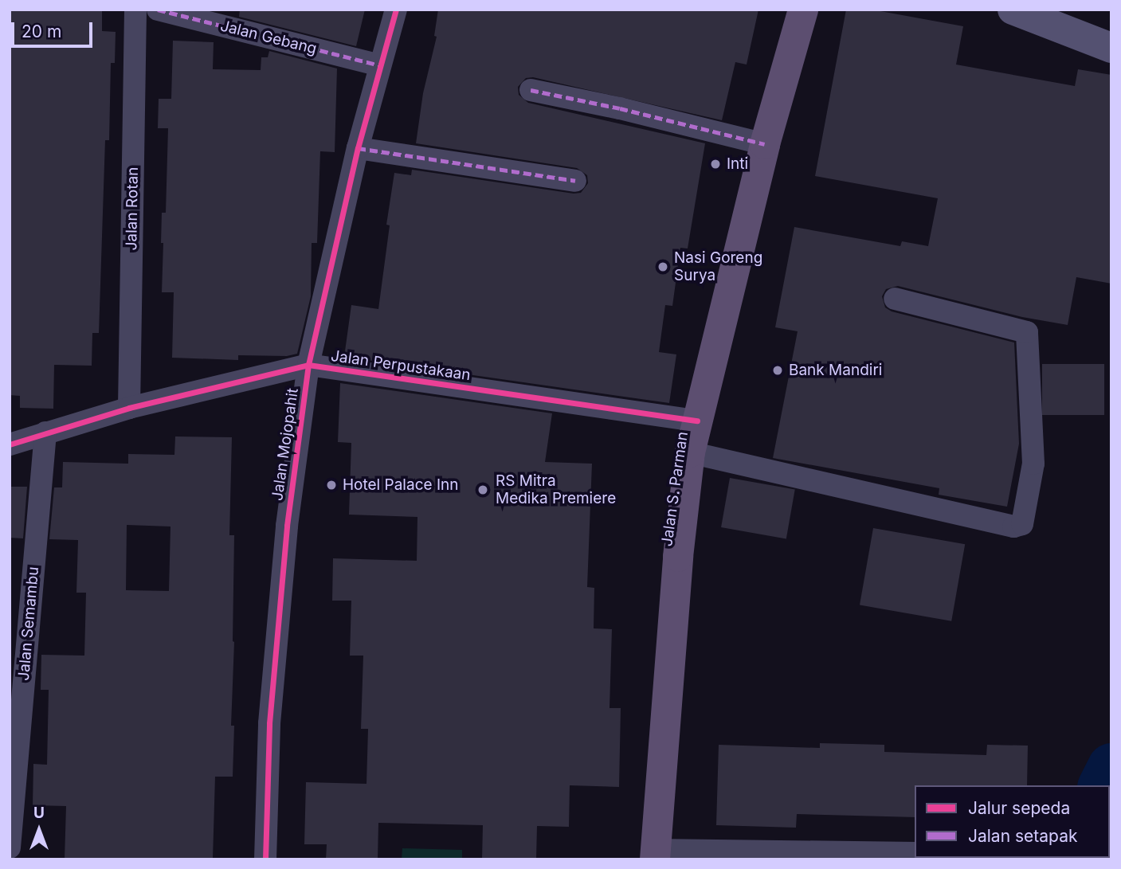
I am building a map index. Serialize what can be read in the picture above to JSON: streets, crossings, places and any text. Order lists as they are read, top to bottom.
{
  "streets": {
    "main road": ["Jalan S. Parman"],
    "street": [
      "Jalan Gebang",
      "Jalan Rotan",
      "Jalan Perpustakaan",
      "Jalan Mojopahit",
      "Jalan Semambu"
    ]
  },
  "crossings": [
    ["Jalan Gebang", "Jalan Mojopahit"],
    ["Jalan Rotan", "Jalan Perpustakaan"],
    ["Jalan Perpustakaan", "Jalan Mojopahit"],
    ["Jalan Perpustakaan", "Jalan S. Parman"],
    ["Jalan Perpustakaan", "Jalan Semambu"]
  ],
  "places": [
    "Inti",
    "Nasi Goreng Surya",
    "Bank Mandiri",
    "Hotel Palace Inn",
    "RS Mitra Medika Premiere"
  ],
  "legend": ["Jalur sepeda", "Jalan setapak"],
  "scale_bar": "20 m",
  "north": "top"
}
